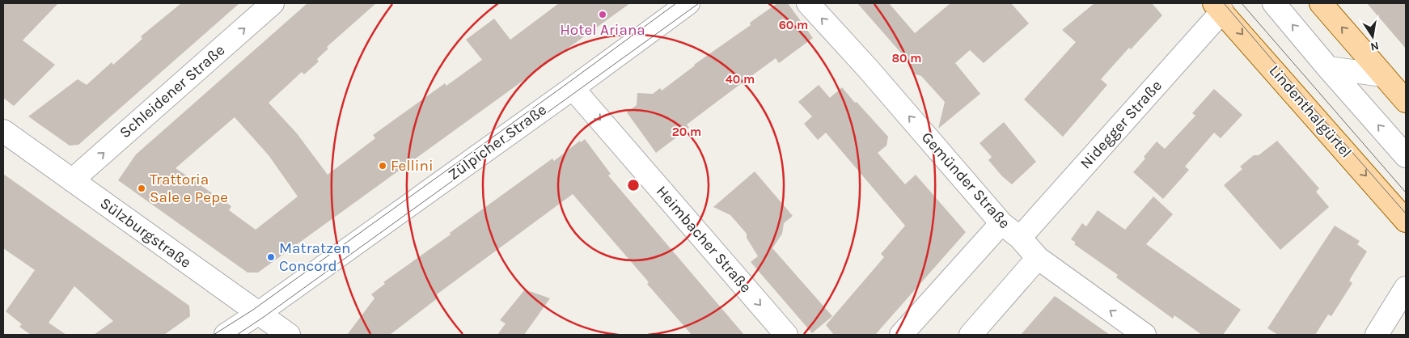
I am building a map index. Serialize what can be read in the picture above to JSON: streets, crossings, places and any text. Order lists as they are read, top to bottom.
{
  "streets": {
    "main road": ["Lindenthalgürtel"],
    "street": [
      "Schleidener Straße",
      "Nidegger Straße",
      "Zülpicher Straße",
      "Gemünder Straße",
      "Sülzburgstraße",
      "Heimbacher Straße"
    ]
  },
  "crossings": [
    ["Schleidener Straße", "Sülzburgstraße"],
    ["Lindenthalgürtel", "Nidegger Straße"],
    ["Nidegger Straße", "Gemünder Straße"],
    ["Zülpicher Straße", "Sülzburgstraße"],
    ["Zülpicher Straße", "Heimbacher Straße"]
  ],
  "one_way": ["Schleidener Straße", "Gemünder Straße", "Heimbacher Straße"],
  "places": [
    "Hotel Ariana",
    "Fellini",
    "Trattoria Sale e Pepe",
    "Matratzen Concord"
  ],
  "north": "bottom",
  "rings": [
    "60 m",
    "80 m",
    "40 m",
    "20 m"
  ]
}
